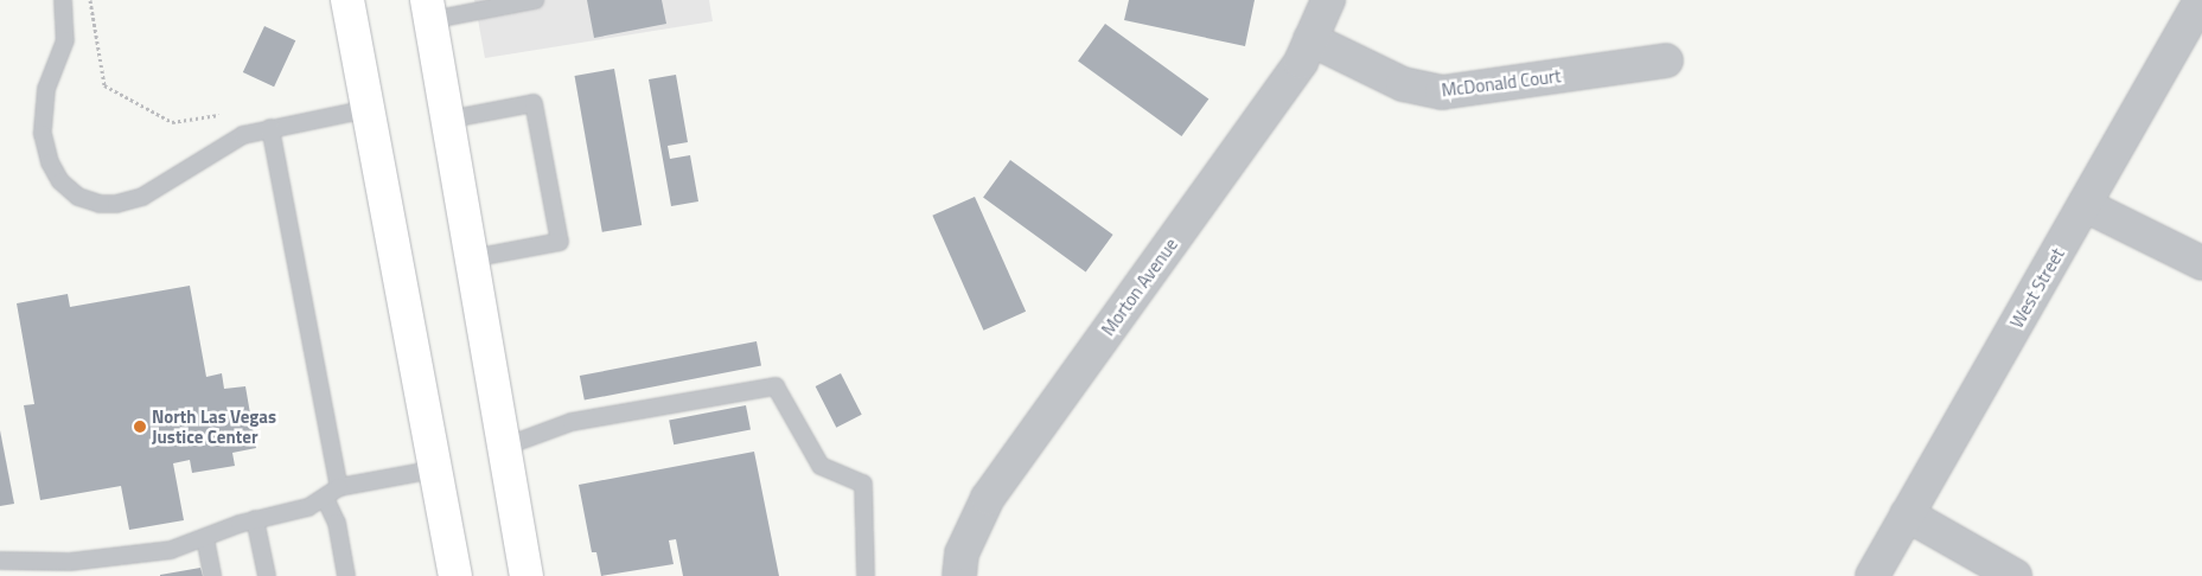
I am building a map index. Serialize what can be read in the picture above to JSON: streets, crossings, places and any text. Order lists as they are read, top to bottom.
{
  "streets": {
    "street": ["McDonald Court", "Morton Avenue", "West Street"]
  },
  "crossings": [
    ["McDonald Court", "Morton Avenue"]
  ],
  "places": ["North Las Vegas Justice Center"]
}
